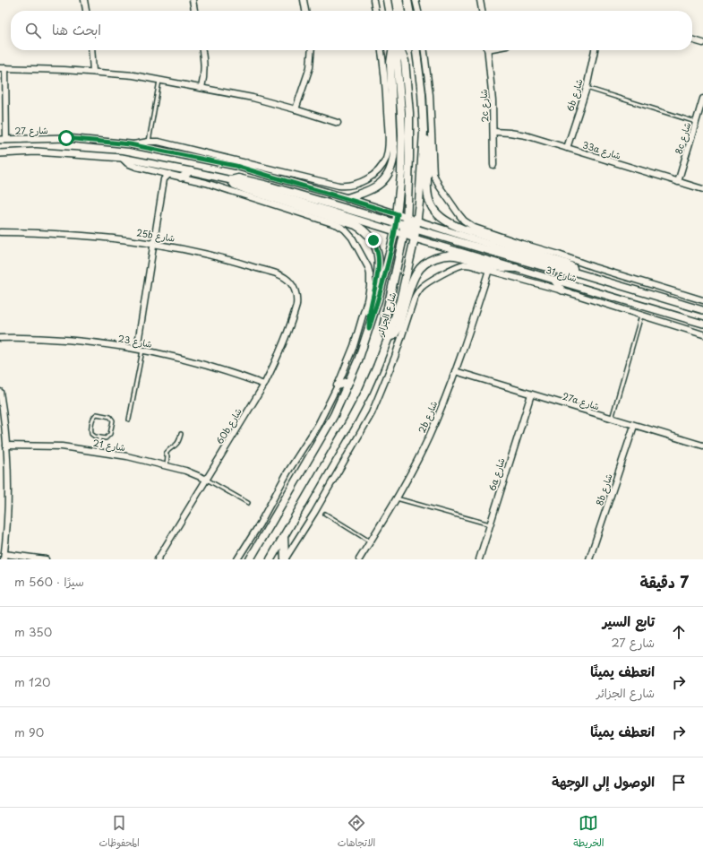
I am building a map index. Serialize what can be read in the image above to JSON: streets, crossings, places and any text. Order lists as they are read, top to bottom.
{
  "streets": {
    "main road": ["شارع الجزائر"],
    "street": [
      "6b شارع",
      "2c شارع",
      "شارع 27",
      "8c شارع",
      "33a شارع",
      "25b شارع",
      "شارع 31",
      "شارع 23",
      "27a شارع",
      "2b شارع",
      "60b شارع",
      "شارع 21",
      "6a شارع",
      "8b شارع"
    ]
  },
  "crossings": [
    ["6b شارع", "33a شارع"],
    ["2c شارع", "33a شارع"],
    ["8c شارع", "33a شارع"],
    ["25b شارع", "60b شارع"],
    ["شارع 31", "شارع الجزائر"],
    ["شارع 23", "60b شارع"],
    ["27a شارع", "2b شارع"],
    ["27a شارع", "6a شارع"],
    ["27a شارع", "8b شارع"],
    ["60b شارع", "شارع 21"]
  ],
  "page": {
    "search": "ابحث هنا",
    "heading": ["7 دقيقة", "سيرًا · 560 m"],
    "list": [
      ["تابع السير", "شارع 27", "350 m"],
      ["انعطف يمينًا", "شارع الجزائر", "120 m"],
      ["انعطف يمينًا", "90 m"],
      "الوصول إلى الوجهة"
    ],
    "nav": ["الخريطة", "الاتجاهات", "المحفوظات"]
  }
}
